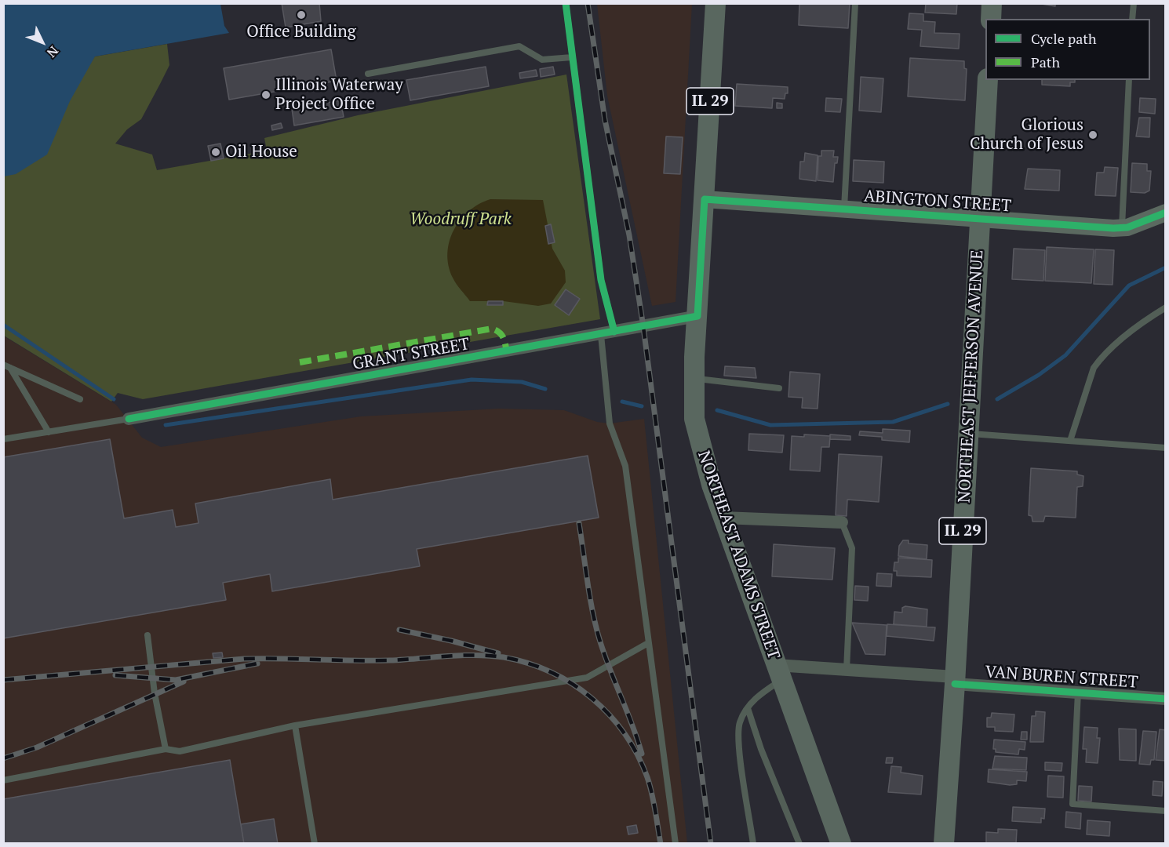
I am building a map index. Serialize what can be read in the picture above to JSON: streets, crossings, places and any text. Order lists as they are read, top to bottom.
{
  "streets": {
    "main road": ["IL 29", "NORTHEAST JEFFERSON AVENUE", "NORTHEAST ADAMS STREET"],
    "street": ["ABINGTON STREET", "GRANT STREET", "VAN BUREN STREET"]
  },
  "crossings": [
    ["ABINGTON STREET", "NORTHEAST JEFFERSON AVENUE"],
    ["ABINGTON STREET", "NORTHEAST ADAMS STREET"],
    ["GRANT STREET", "NORTHEAST ADAMS STREET"],
    ["NORTHEAST JEFFERSON AVENUE", "VAN BUREN STREET"],
    ["NORTHEAST ADAMS STREET", "VAN BUREN STREET"]
  ],
  "parks": ["Woodruff Park"],
  "places": [
    "Office Building",
    "Illinois Waterway Project Office",
    "Glorious Church of Jesus",
    "Oil House"
  ],
  "legend": ["Cycle path", "Path"],
  "north": "bottom right"
}
